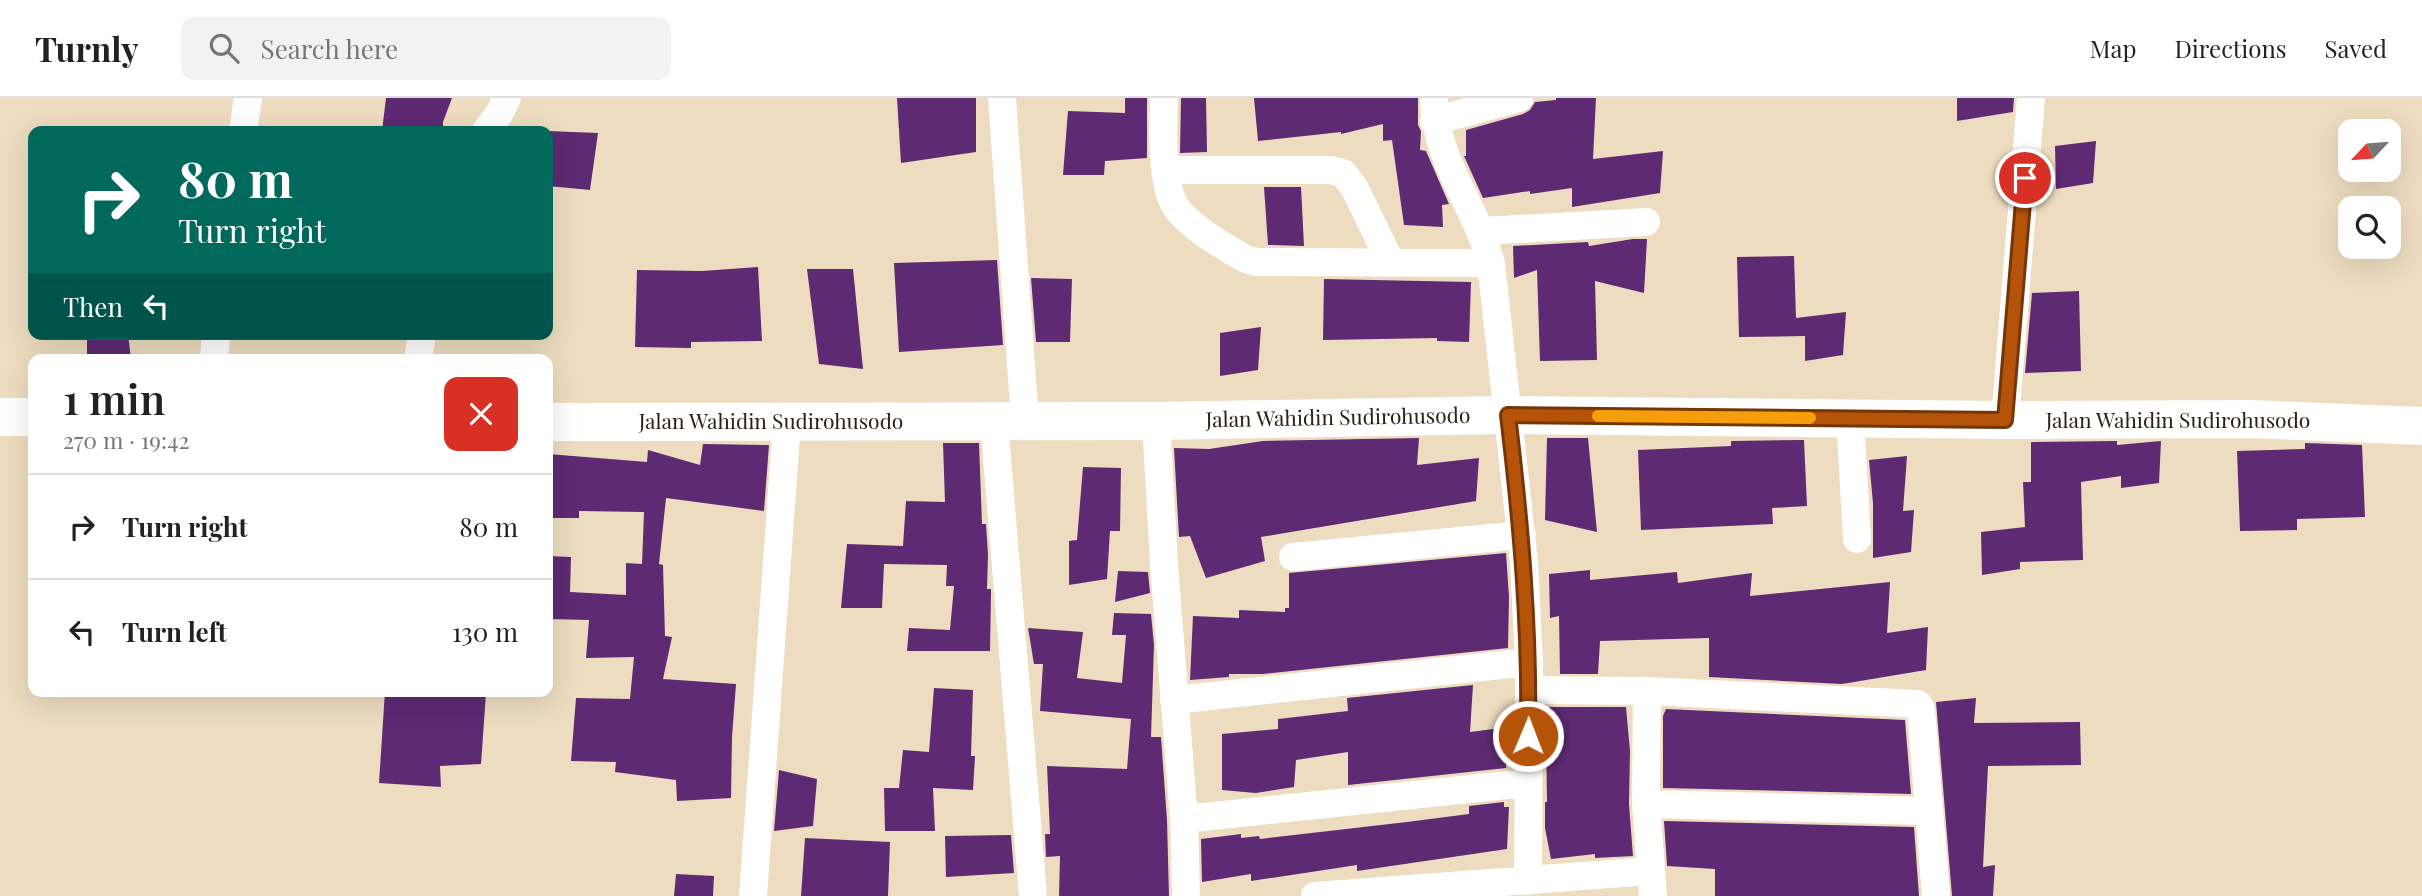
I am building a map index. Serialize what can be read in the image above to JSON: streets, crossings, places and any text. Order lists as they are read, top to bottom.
{
  "streets": {
    "highway": ["Jalan Wahidin Sudirohusodo"]
  },
  "north": "bottom left",
  "page": {
    "header": "Turnly",
    "search": "Search here",
    "nav": ["Map", "Directions", "Saved"],
    "turn": ["80 m", "Turn right"],
    "then": "Then",
    "heading": ["1 min", "270 m · 19:42"],
    "list": [
      {
        "name": "Turn right",
        "value": "80 m"
      },
      {
        "name": "Turn left",
        "value": "130 m"
      }
    ]
  }
}
